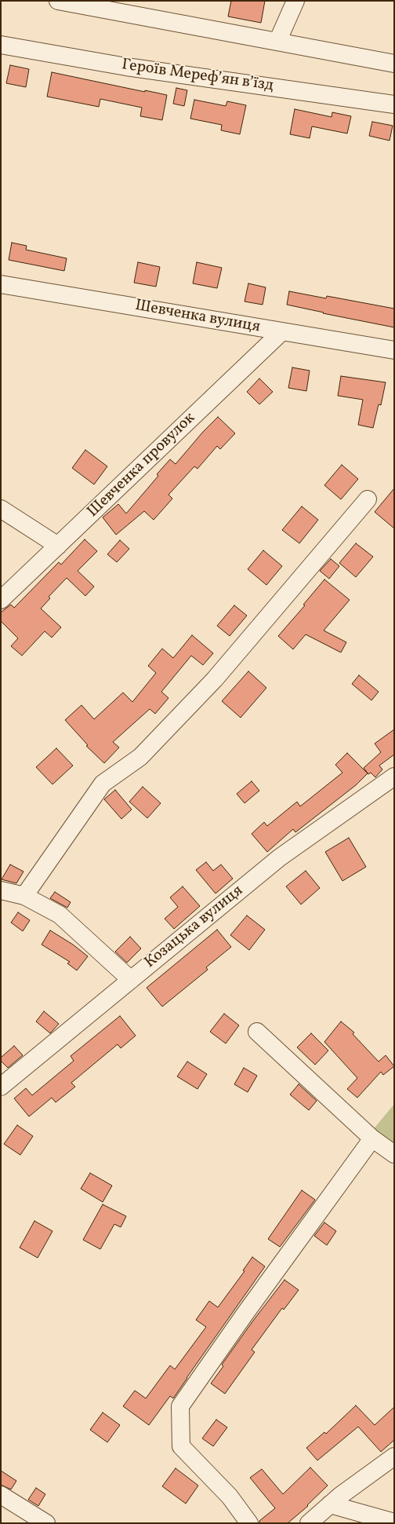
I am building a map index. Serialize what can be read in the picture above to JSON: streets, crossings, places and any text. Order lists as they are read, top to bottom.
{
  "streets": {
    "street": [
      "Героїв Мерефʼян вʼїзд",
      "Шевченка вулиця",
      "Шевченка провулок",
      "Козацька вулиця"
    ]
  },
  "crossings": [
    ["Шевченка вулиця", "Шевченка провулок"]
  ]
}
